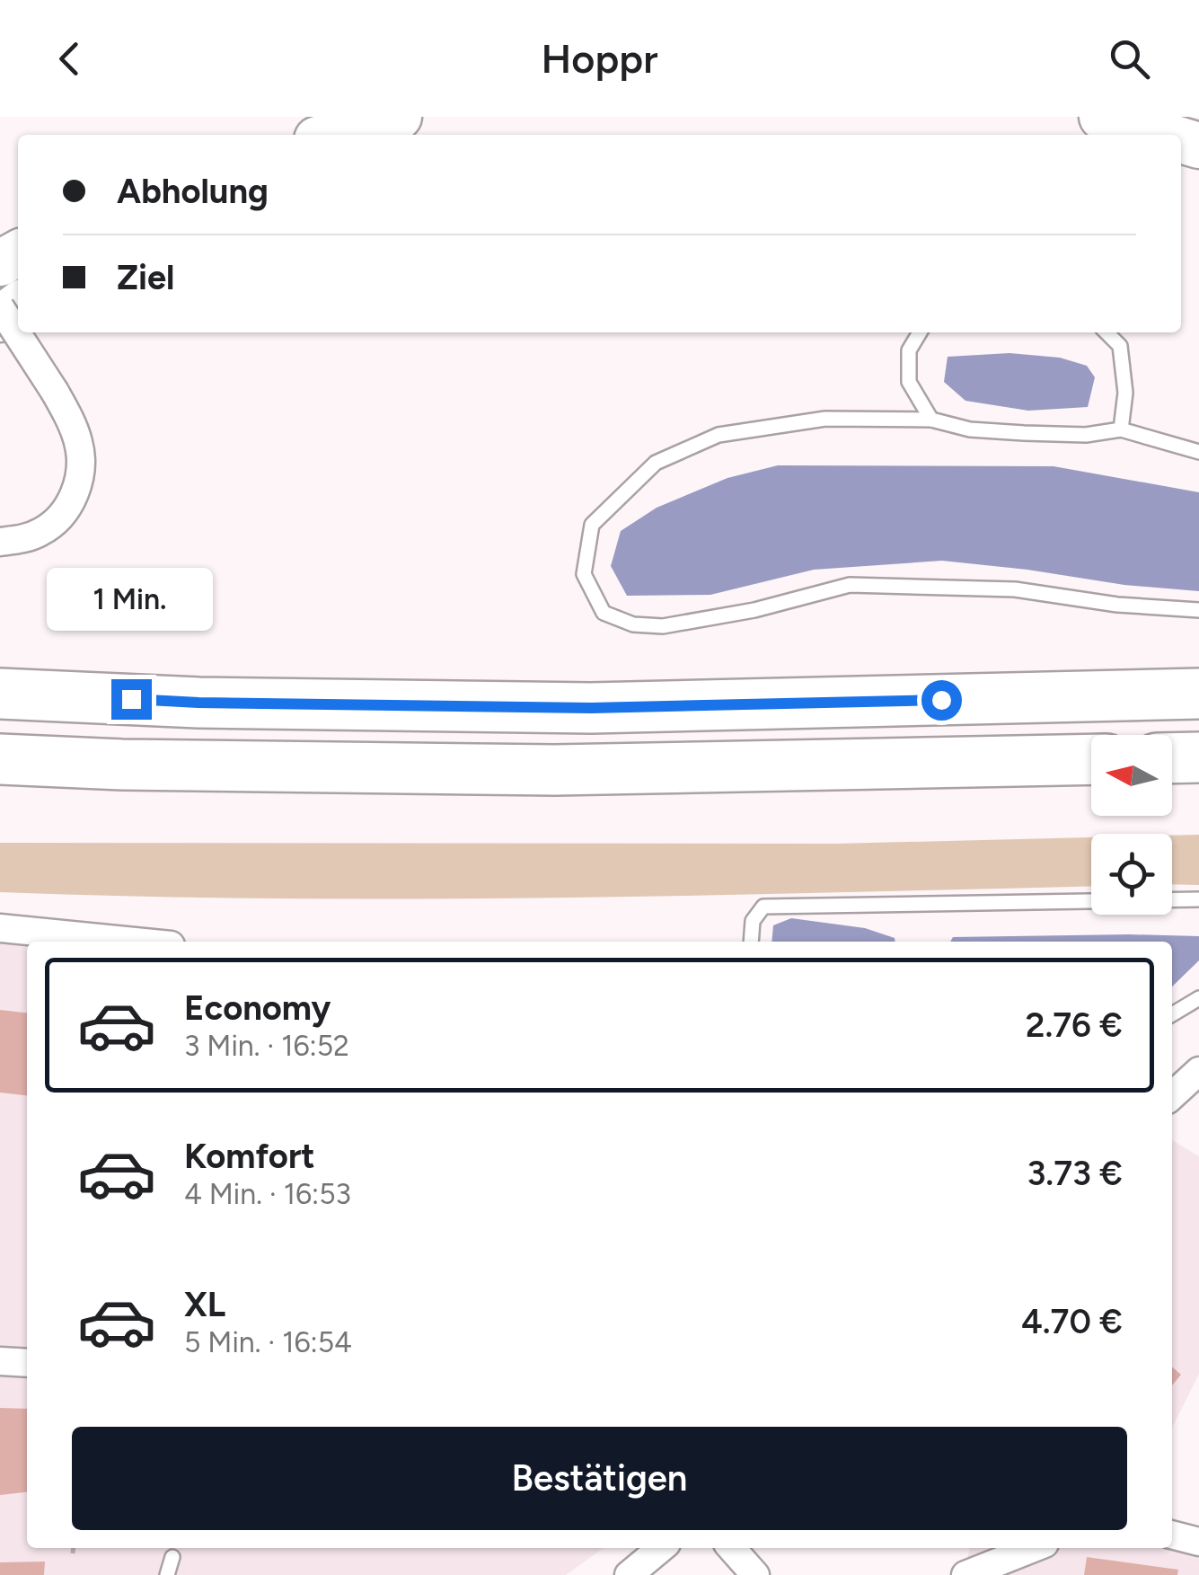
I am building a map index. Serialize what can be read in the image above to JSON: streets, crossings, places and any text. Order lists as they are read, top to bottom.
{
  "north": "left",
  "page": {
    "header": "Hoppr",
    "banner": ["Abholung", "Ziel"],
    "bubble": "1 Min.",
    "list": [
      {
        "name": "Economy",
        "note": "3 Min. · 16:52",
        "value": "2.76 €"
      },
      {
        "name": "Komfort",
        "note": "4 Min. · 16:53",
        "value": "3.73 €"
      },
      {
        "name": "XL",
        "note": "5 Min. · 16:54",
        "value": "4.70 €"
      }
    ],
    "buttons": "Bestätigen"
  }
}
